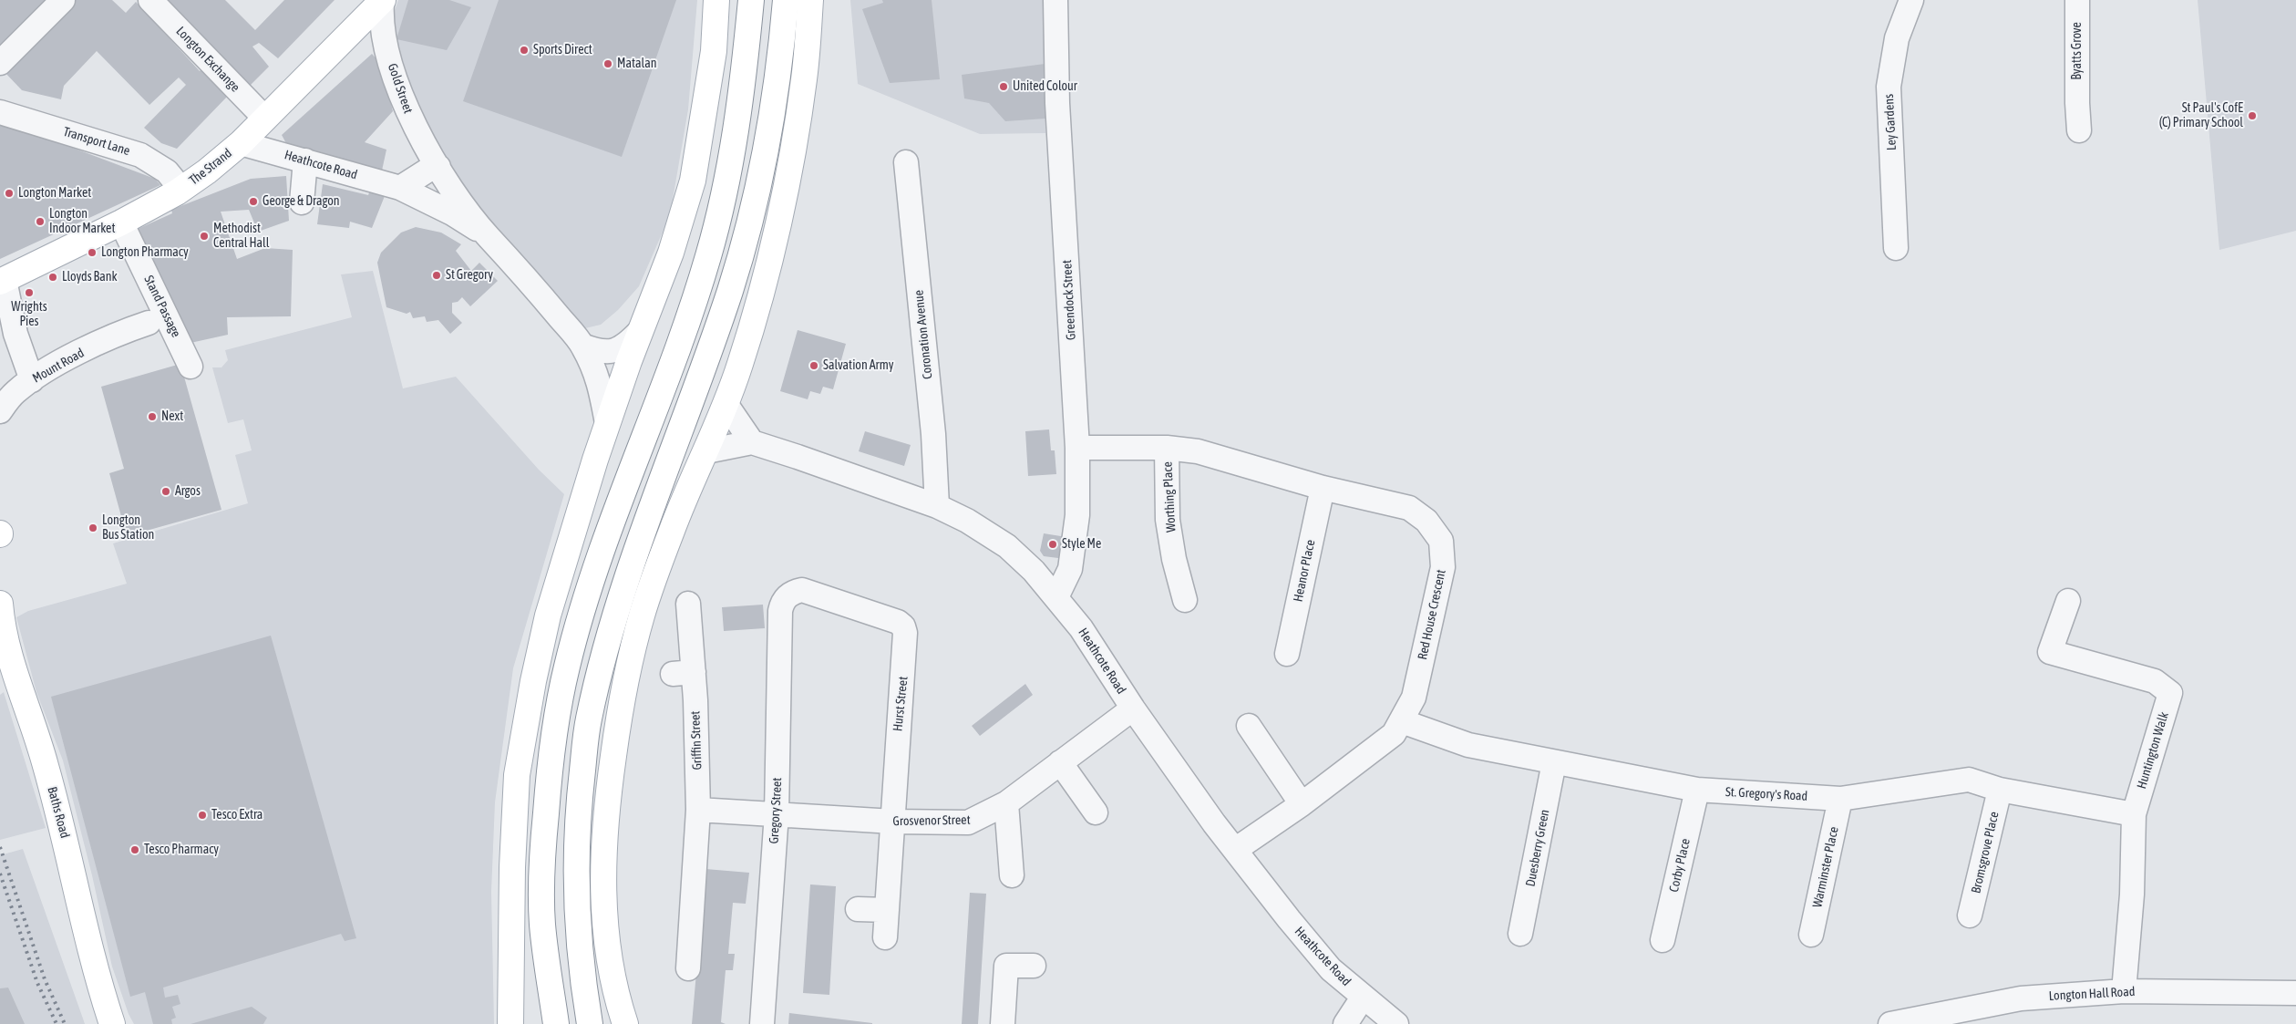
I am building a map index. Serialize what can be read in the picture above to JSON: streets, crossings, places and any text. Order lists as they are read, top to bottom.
{
  "streets": {
    "main road": ["The Strand", "Baths Road"],
    "street": [
      "Byatts Grove",
      "Longton Exchange",
      "Gold Street",
      "Ley Gardens",
      "Transport Lane",
      "Heathcote Road",
      "Greendock Street",
      "Stand Passage",
      "Coronation Avenue",
      "Mount Road",
      "Worthing Place",
      "Heanor Place",
      "Red House Crescent",
      "Hurst Street",
      "Griffin Street",
      "Huntington Walk",
      "St. Gregory's Road",
      "Gregory Street",
      "Grosvenor Street",
      "Duesberry Green",
      "Bromsgrove Place",
      "Corby Place",
      "Warminster Place",
      "Longton Hall Road"
    ]
  },
  "crossings": [
    ["Longton Exchange", "The Strand"],
    ["Gold Street", "Heathcote Road"],
    ["Gold Street", "The Strand"],
    ["Transport Lane", "The Strand"],
    ["Heathcote Road", "The Strand"],
    ["Heathcote Road", "Greendock Street"],
    ["Heathcote Road", "Coronation Avenue"],
    ["Heathcote Road", "Red House Crescent"],
    ["Heathcote Road", "Grosvenor Street"],
    ["The Strand", "Stand Passage"],
    ["Greendock Street", "Red House Crescent"],
    ["Worthing Place", "Red House Crescent"],
    ["Heanor Place", "Red House Crescent"],
    ["Red House Crescent", "St. Gregory's Road"],
    ["Hurst Street", "Gregory Street"],
    ["Hurst Street", "Grosvenor Street"],
    ["Huntington Walk", "St. Gregory's Road"],
    ["Huntington Walk", "Longton Hall Road"],
    ["St. Gregory's Road", "Duesberry Green"],
    ["St. Gregory's Road", "Bromsgrove Place"],
    ["St. Gregory's Road", "Corby Place"],
    ["St. Gregory's Road", "Warminster Place"],
    ["Gregory Street", "Grosvenor Street"]
  ],
  "places": [
    "Sports Direct",
    "Matalan",
    "United Colour",
    "St Paul's CofE (C) Primary School",
    "Longton Market",
    "George & Dragon",
    "Longton Indoor Market",
    "Methodist Central Hall",
    "Longton Pharmacy",
    "St Gregory",
    "Lloyds Bank",
    "Wrights Pies",
    "Salvation Army",
    "Next",
    "Argos",
    "Longton Bus Station",
    "Style Me",
    "Tesco Extra",
    "Tesco Pharmacy"
  ]
}
